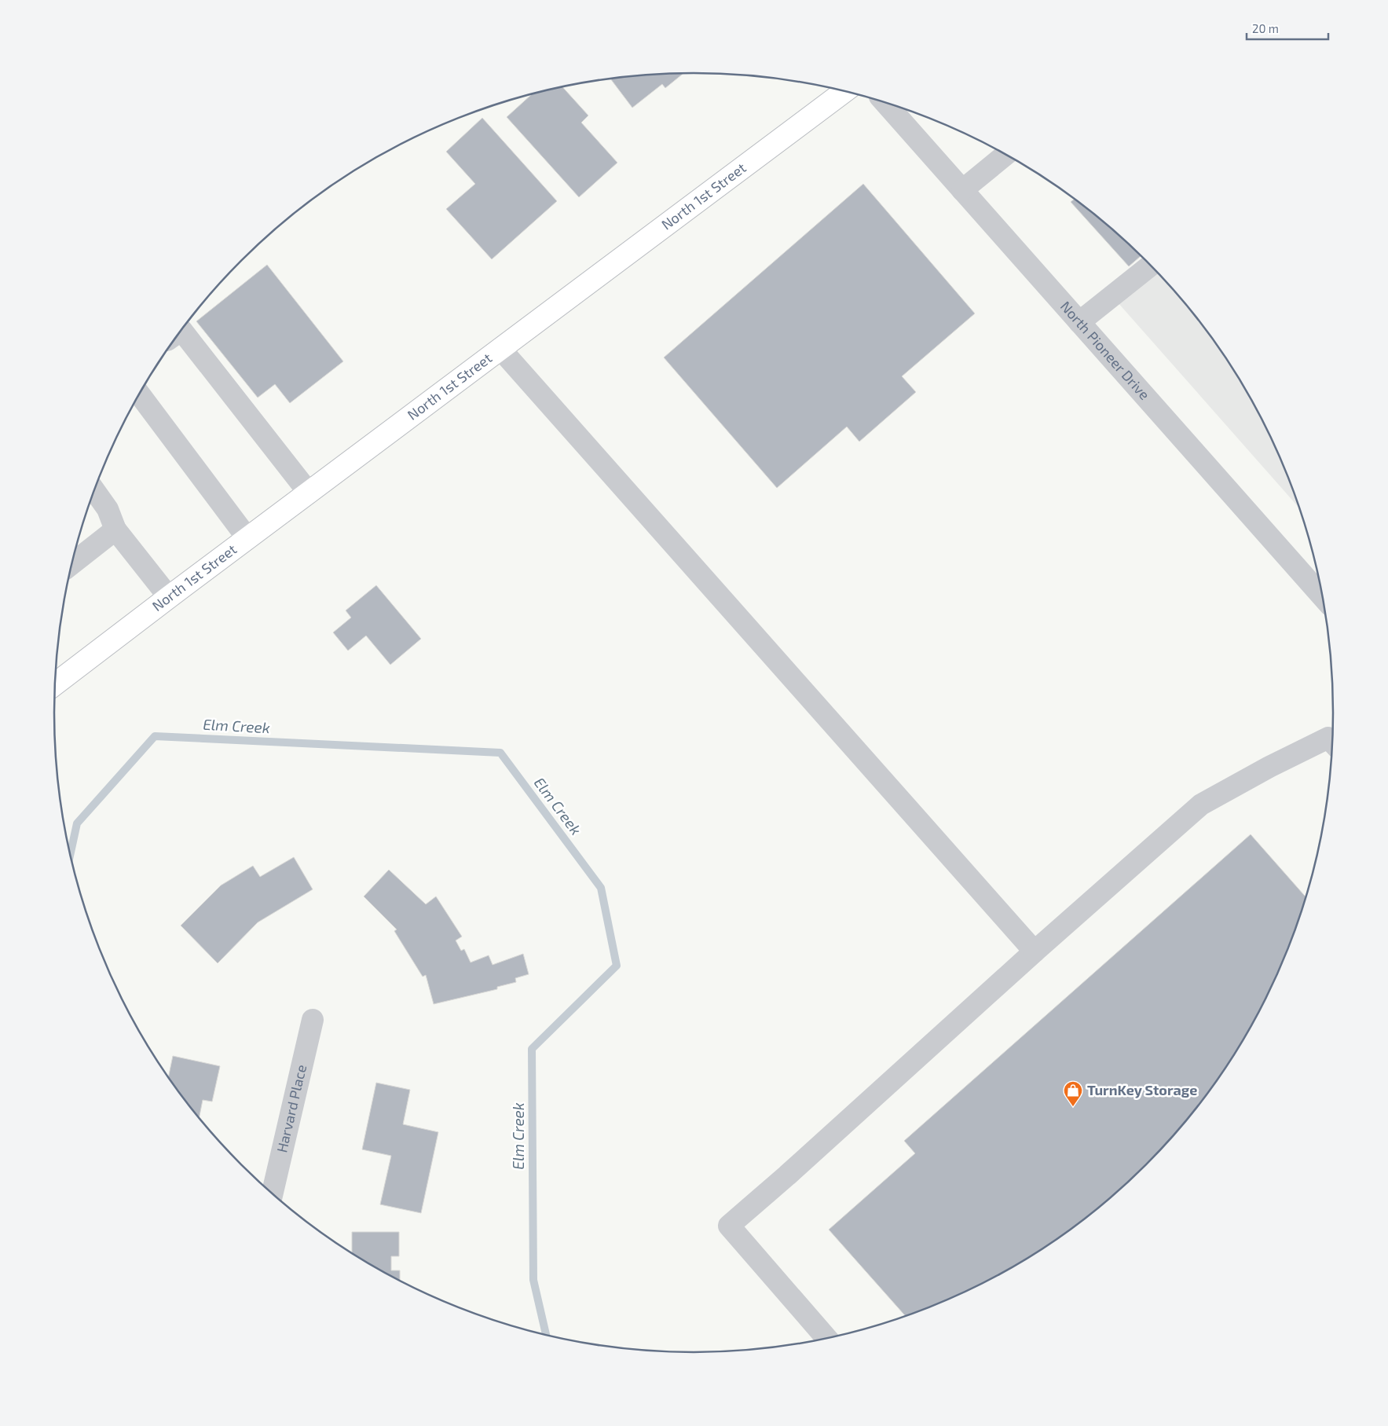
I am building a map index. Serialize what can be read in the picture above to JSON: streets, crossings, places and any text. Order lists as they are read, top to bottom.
{
  "streets": {
    "main road": ["North 1st Street"],
    "street": ["North Pioneer Drive", "Harvard Place"]
  },
  "water": ["Elm Creek"],
  "places": {
    "shop": ["TurnKey Storage"]
  },
  "scale_bar": "20 m"
}
